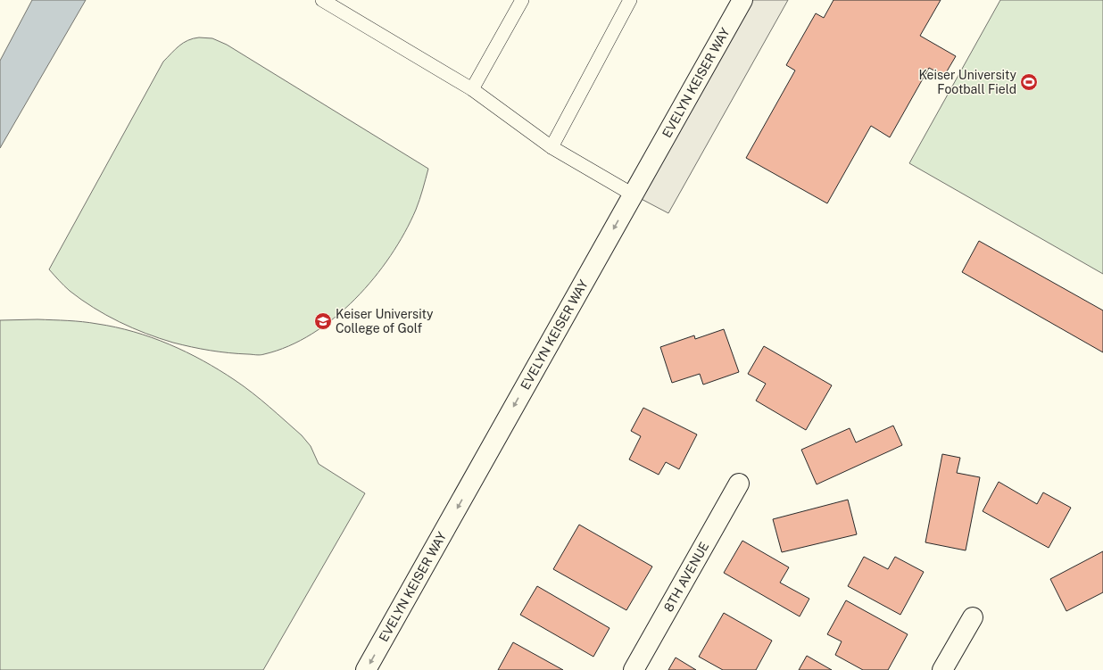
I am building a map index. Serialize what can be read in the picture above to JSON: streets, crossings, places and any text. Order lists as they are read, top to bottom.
{
  "streets": {
    "street": ["EVELYN KEISER WAY", "8TH AVENUE"]
  },
  "one_way": ["EVELYN KEISER WAY"],
  "places": {
    "sports": ["Keiser University Football Field"],
    "school or university": ["Keiser University College of Golf"]
  }
}
